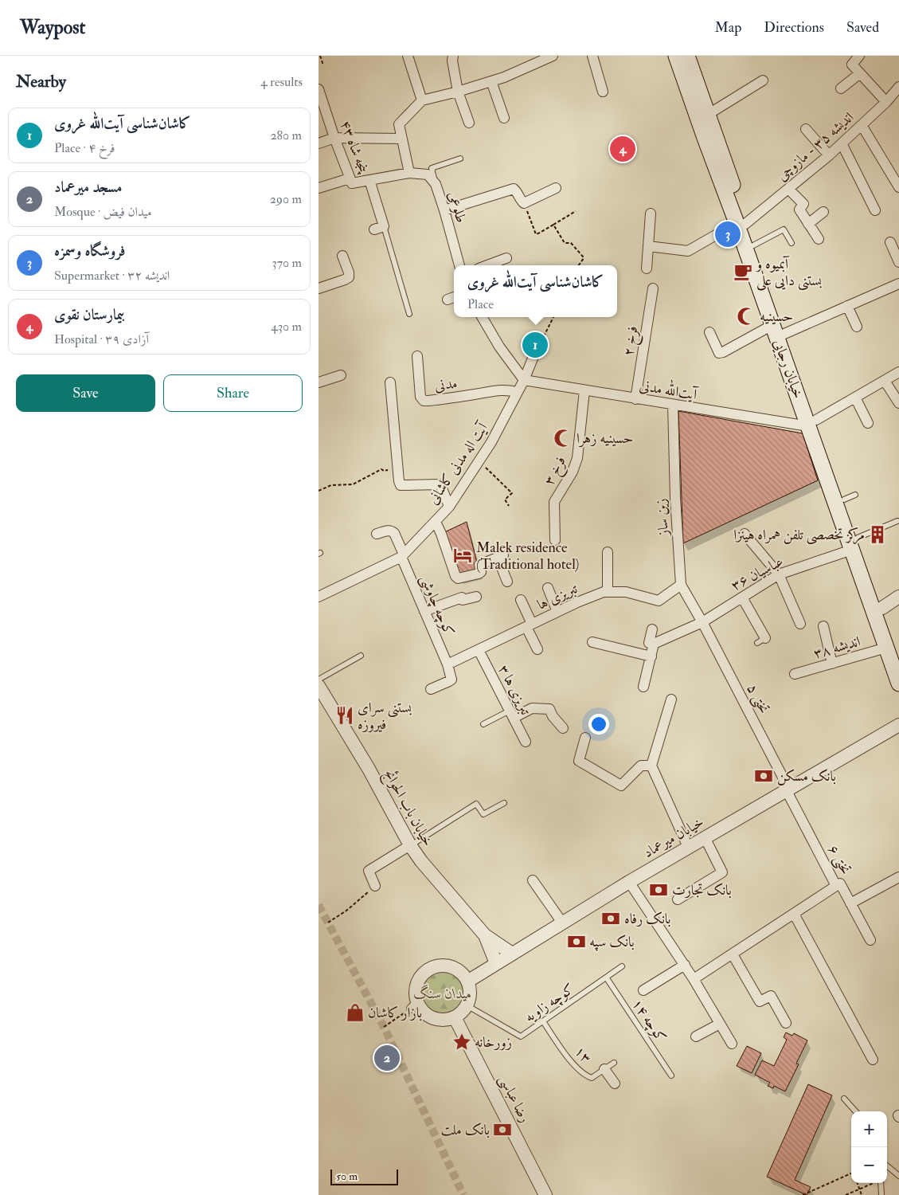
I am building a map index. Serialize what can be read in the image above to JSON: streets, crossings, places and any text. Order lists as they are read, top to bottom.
{
  "streets": {
    "main road": ["خیابان رجایی"],
    "street": [
      "پنجه شاه ۴۳",
      "اندیشه ۳۵ - مازوچی",
      "طلوعی",
      "فرخ ۲",
      "مدنی",
      "آیت‌الله مدنی",
      "آیت اله مدنی کاشانی",
      "فرخ ۳",
      "زین ساز",
      "عباسیان ۳۶",
      "تبریزی ها",
      "کوچه چاوشی",
      "اندیشه ۳۸",
      "تبریزی ها ۳",
      "تختی ۵",
      "خیابان باب الحوائج",
      "خیابان میرعماد",
      "تختی ۶",
      "رضا عباسی"
    ],
    "lane": ["کوچه زاویه", "کوچه ۱۴", "۱۳"]
  },
  "crossings": [
    ["پنجه شاه ۴۳", "طلوعی"],
    ["اندیشه ۳۵ - مازوچی", "خیابان رجایی"],
    ["فرخ ۲", "آیت‌الله مدنی"],
    ["خیابان رجایی", "آیت‌الله مدنی"],
    ["خیابان رجایی", "عباسیان ۳۶"],
    ["خیابان رجایی", "اندیشه ۳۸"],
    ["مدنی", "آیت اله مدنی کاشانی"],
    ["آیت‌الله مدنی", "آیت اله مدنی کاشانی"],
    ["آیت‌الله مدنی", "فرخ ۳"],
    ["آیت‌الله مدنی", "زین ساز"],
    ["آیت اله مدنی کاشانی", "کوچه چاوشی"],
    ["زین ساز", "عباسیان ۳۶"],
    ["زین ساز", "تبریزی ها"],
    ["زین ساز", "تختی ۵"],
    ["عباسیان ۳۶", "تختی ۵"],
    ["تبریزی ها", "کوچه چاوشی"],
    ["تبریزی ها", "تبریزی ها ۳"],
    ["تختی ۵", "خیابان میرعماد"],
    ["تختی ۵", "تختی ۶"],
    ["خیابان میرعماد", "تختی ۶"],
    ["خیابان میرعماد", "کوچه زاویه"],
    ["خیابان میرعماد", "رضا عباسی"],
    ["کوچه زاویه", "کوچه ۱۴"],
    ["کوچه زاویه", "۱۳"],
    ["کوچه زاویه", "رضا عباسی"]
  ],
  "parks": ["میدان سنگ"],
  "places": {
    "cafe": ["آبمیوه و بستنی دایی علی"],
    "mosque": ["حسینیه", "حسینیه زهرا"],
    "building": ["مرکز تخصصی تلفن همراه هینزا"],
    "hotel": ["Malek residence (Traditional hotel)"],
    "restaurant": ["بستنی سرای فیروزه"],
    "bank": [
      "بانک مسکن",
      "بانک تجارت",
      "بانک رفاه",
      "بانک سپه",
      "بانک ملت"
    ],
    "shop": ["بازار کاشان"],
    "place": ["زورخانه"]
  },
  "scale_bar": "50 m",
  "page": {
    "header": "Waypost",
    "nav": ["Map", "Directions", "Saved"],
    "heading": ["Nearby", "4 results"],
    "list": [
      {
        "mark": "1",
        "name": "کاشان‌شناسی آیت‌الله غروی",
        "note": "Place · فرخ ۴",
        "value": "280 m"
      },
      {
        "mark": "2",
        "name": "مسجد میرعماد",
        "note": "Mosque · میدان فیض",
        "value": "290 m"
      },
      {
        "mark": "3",
        "name": "فروشگاه وسمزه",
        "note": "Supermarket · اندیشه ۳۲",
        "value": "370 m"
      },
      {
        "mark": "4",
        "name": "بیمارستان نقوی",
        "note": "Hospital · آزادی ۳۹",
        "value": "430 m"
      }
    ],
    "pins": [
      "4",
      "3",
      "1",
      "2"
    ],
    "popup": ["کاشان‌شناسی آیت‌الله غروی", "Place"],
    "buttons": ["Save", "Share"],
    "map_buttons": ["+", "−"],
    "scale": "50 m"
  }
}
